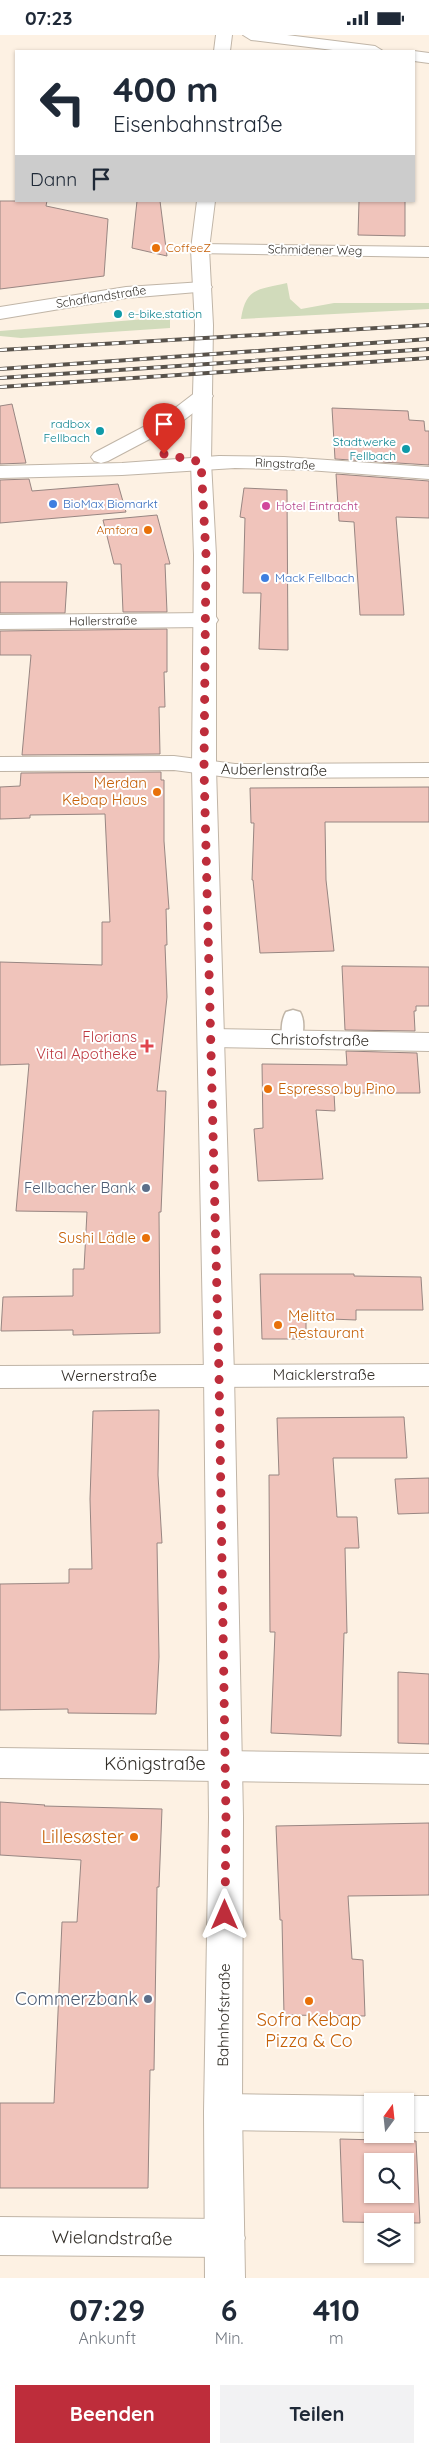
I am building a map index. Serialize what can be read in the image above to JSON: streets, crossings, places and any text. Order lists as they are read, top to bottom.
{
  "streets": {
    "street": [
      "Schmidener Weg",
      "Schaflandstraße",
      "Ringstraße",
      "Hallerstraße",
      "Auberlenstraße",
      "Christofstraße",
      "Maicklerstraße",
      "Wernerstraße",
      "Königstraße",
      "Bahnhofstraße",
      "Wielandstraße"
    ]
  },
  "crossings": [
    ["Schmidener Weg", "Bahnhofstraße"],
    ["Schaflandstraße", "Bahnhofstraße"],
    ["Ringstraße", "Bahnhofstraße"],
    ["Hallerstraße", "Bahnhofstraße"],
    ["Auberlenstraße", "Bahnhofstraße"],
    ["Christofstraße", "Bahnhofstraße"],
    ["Maicklerstraße", "Wernerstraße"],
    ["Maicklerstraße", "Bahnhofstraße"],
    ["Wernerstraße", "Bahnhofstraße"],
    ["Königstraße", "Bahnhofstraße"],
    ["Bahnhofstraße", "Wielandstraße"]
  ],
  "places": {
    "other": [
      "CoffeeZ",
      "e-bike.station",
      "radbox Fellbach",
      "Stadtwerke Fellbach",
      "BioMax Biomarkt",
      "Hotel Eintracht",
      "Amfora",
      "Mack Fellbach",
      "Merdan Kebap Haus",
      "Espresso by Pino",
      "Fellbacher Bank",
      "Sushi Lädle",
      "Melitta Restaurant",
      "Lillesøster",
      "Commerzbank",
      "Sofra Kebap Pizza & Co"
    ],
    "health": ["Florians Vital Apotheke"]
  },
  "north": "top",
  "page": {
    "status": "07:23",
    "turn": ["400 m", "Eisenbahnstraße"],
    "then": "Dann",
    "eta": [
      "07:29",
      "Ankunft",
      "6",
      "Min.",
      "410",
      "m"
    ],
    "buttons": ["Beenden", "Teilen"]
  }
}
